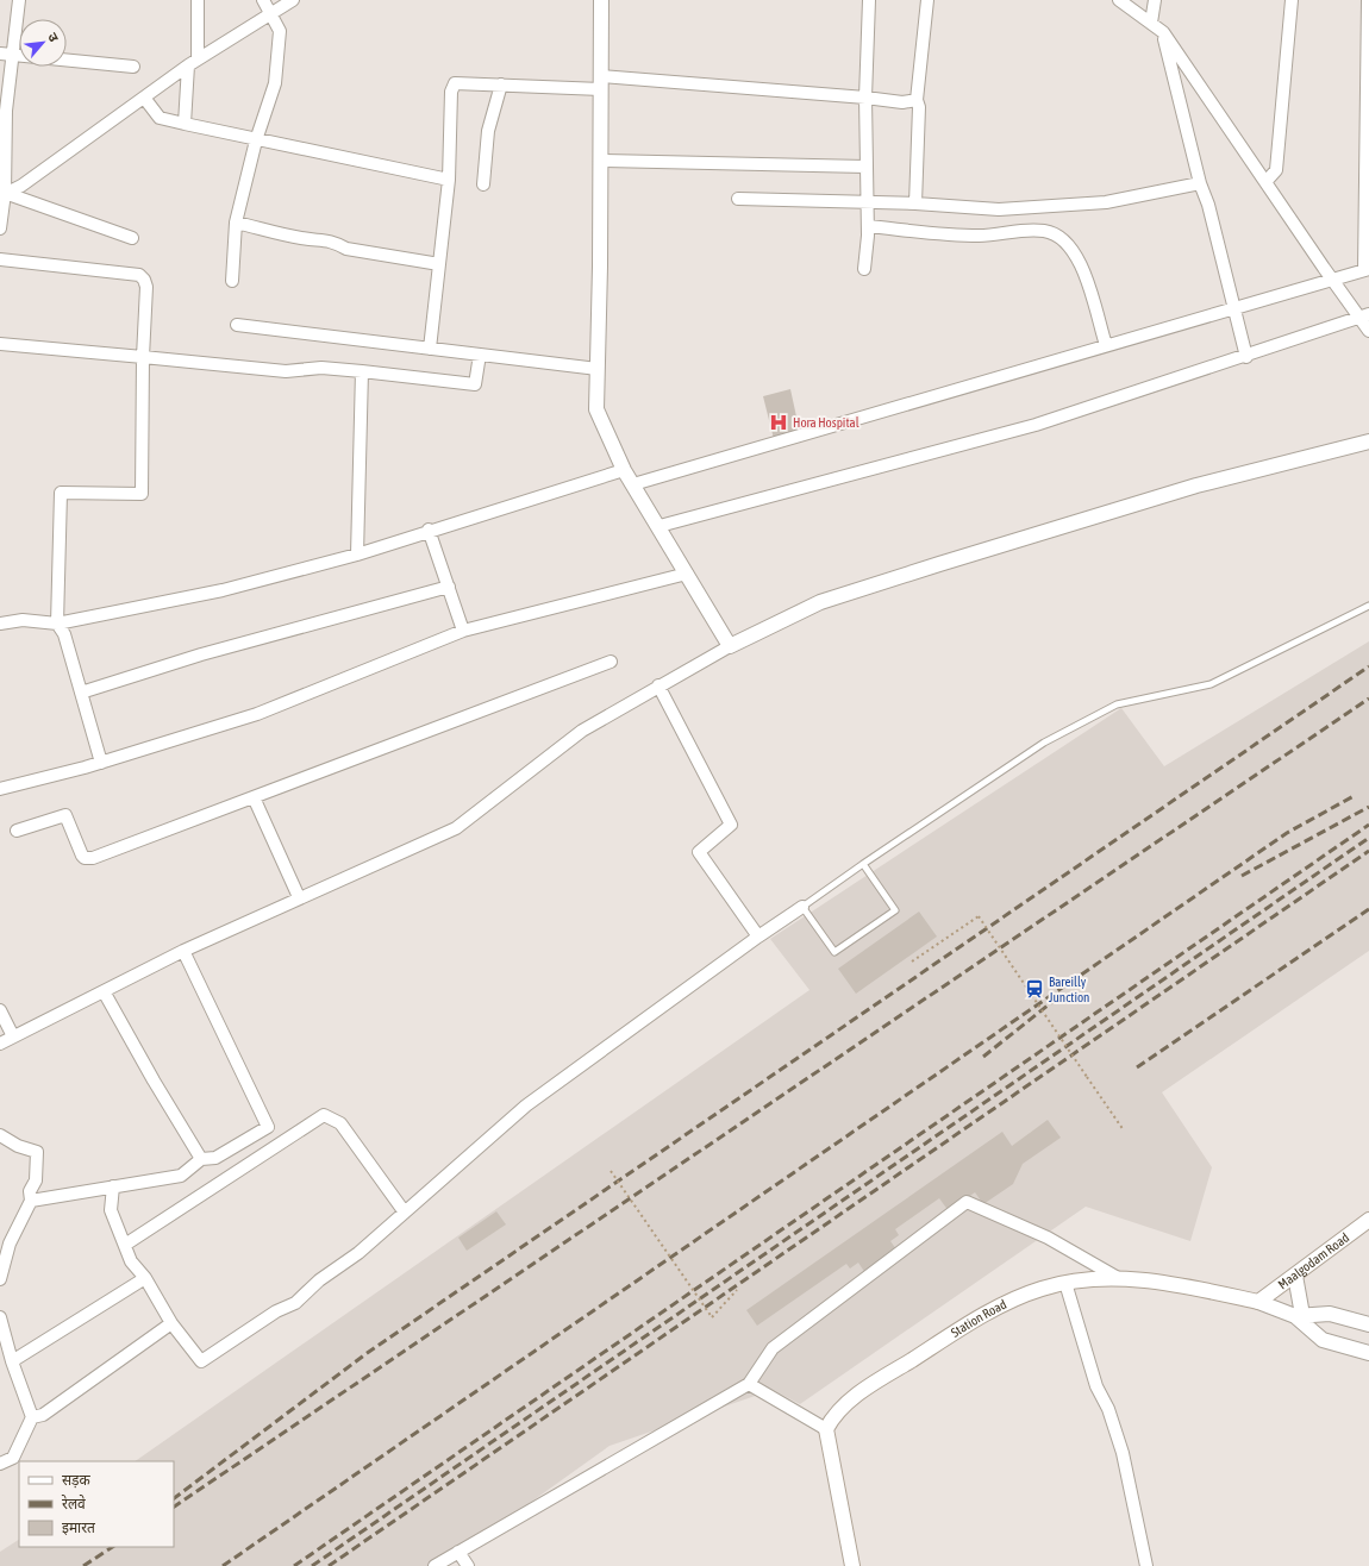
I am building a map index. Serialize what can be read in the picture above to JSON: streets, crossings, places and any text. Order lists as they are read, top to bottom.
{
  "streets": {
    "street": ["Maalgodam Road", "Station Road"]
  },
  "crossings": [
    ["Maalgodam Road", "Station Road"]
  ],
  "places": {
    "hospital": ["Hora Hospital"],
    "station": ["Bareilly Junction"]
  },
  "legend": ["सड़क", "रेलवे", "इमारत"],
  "north": "top right"
}
